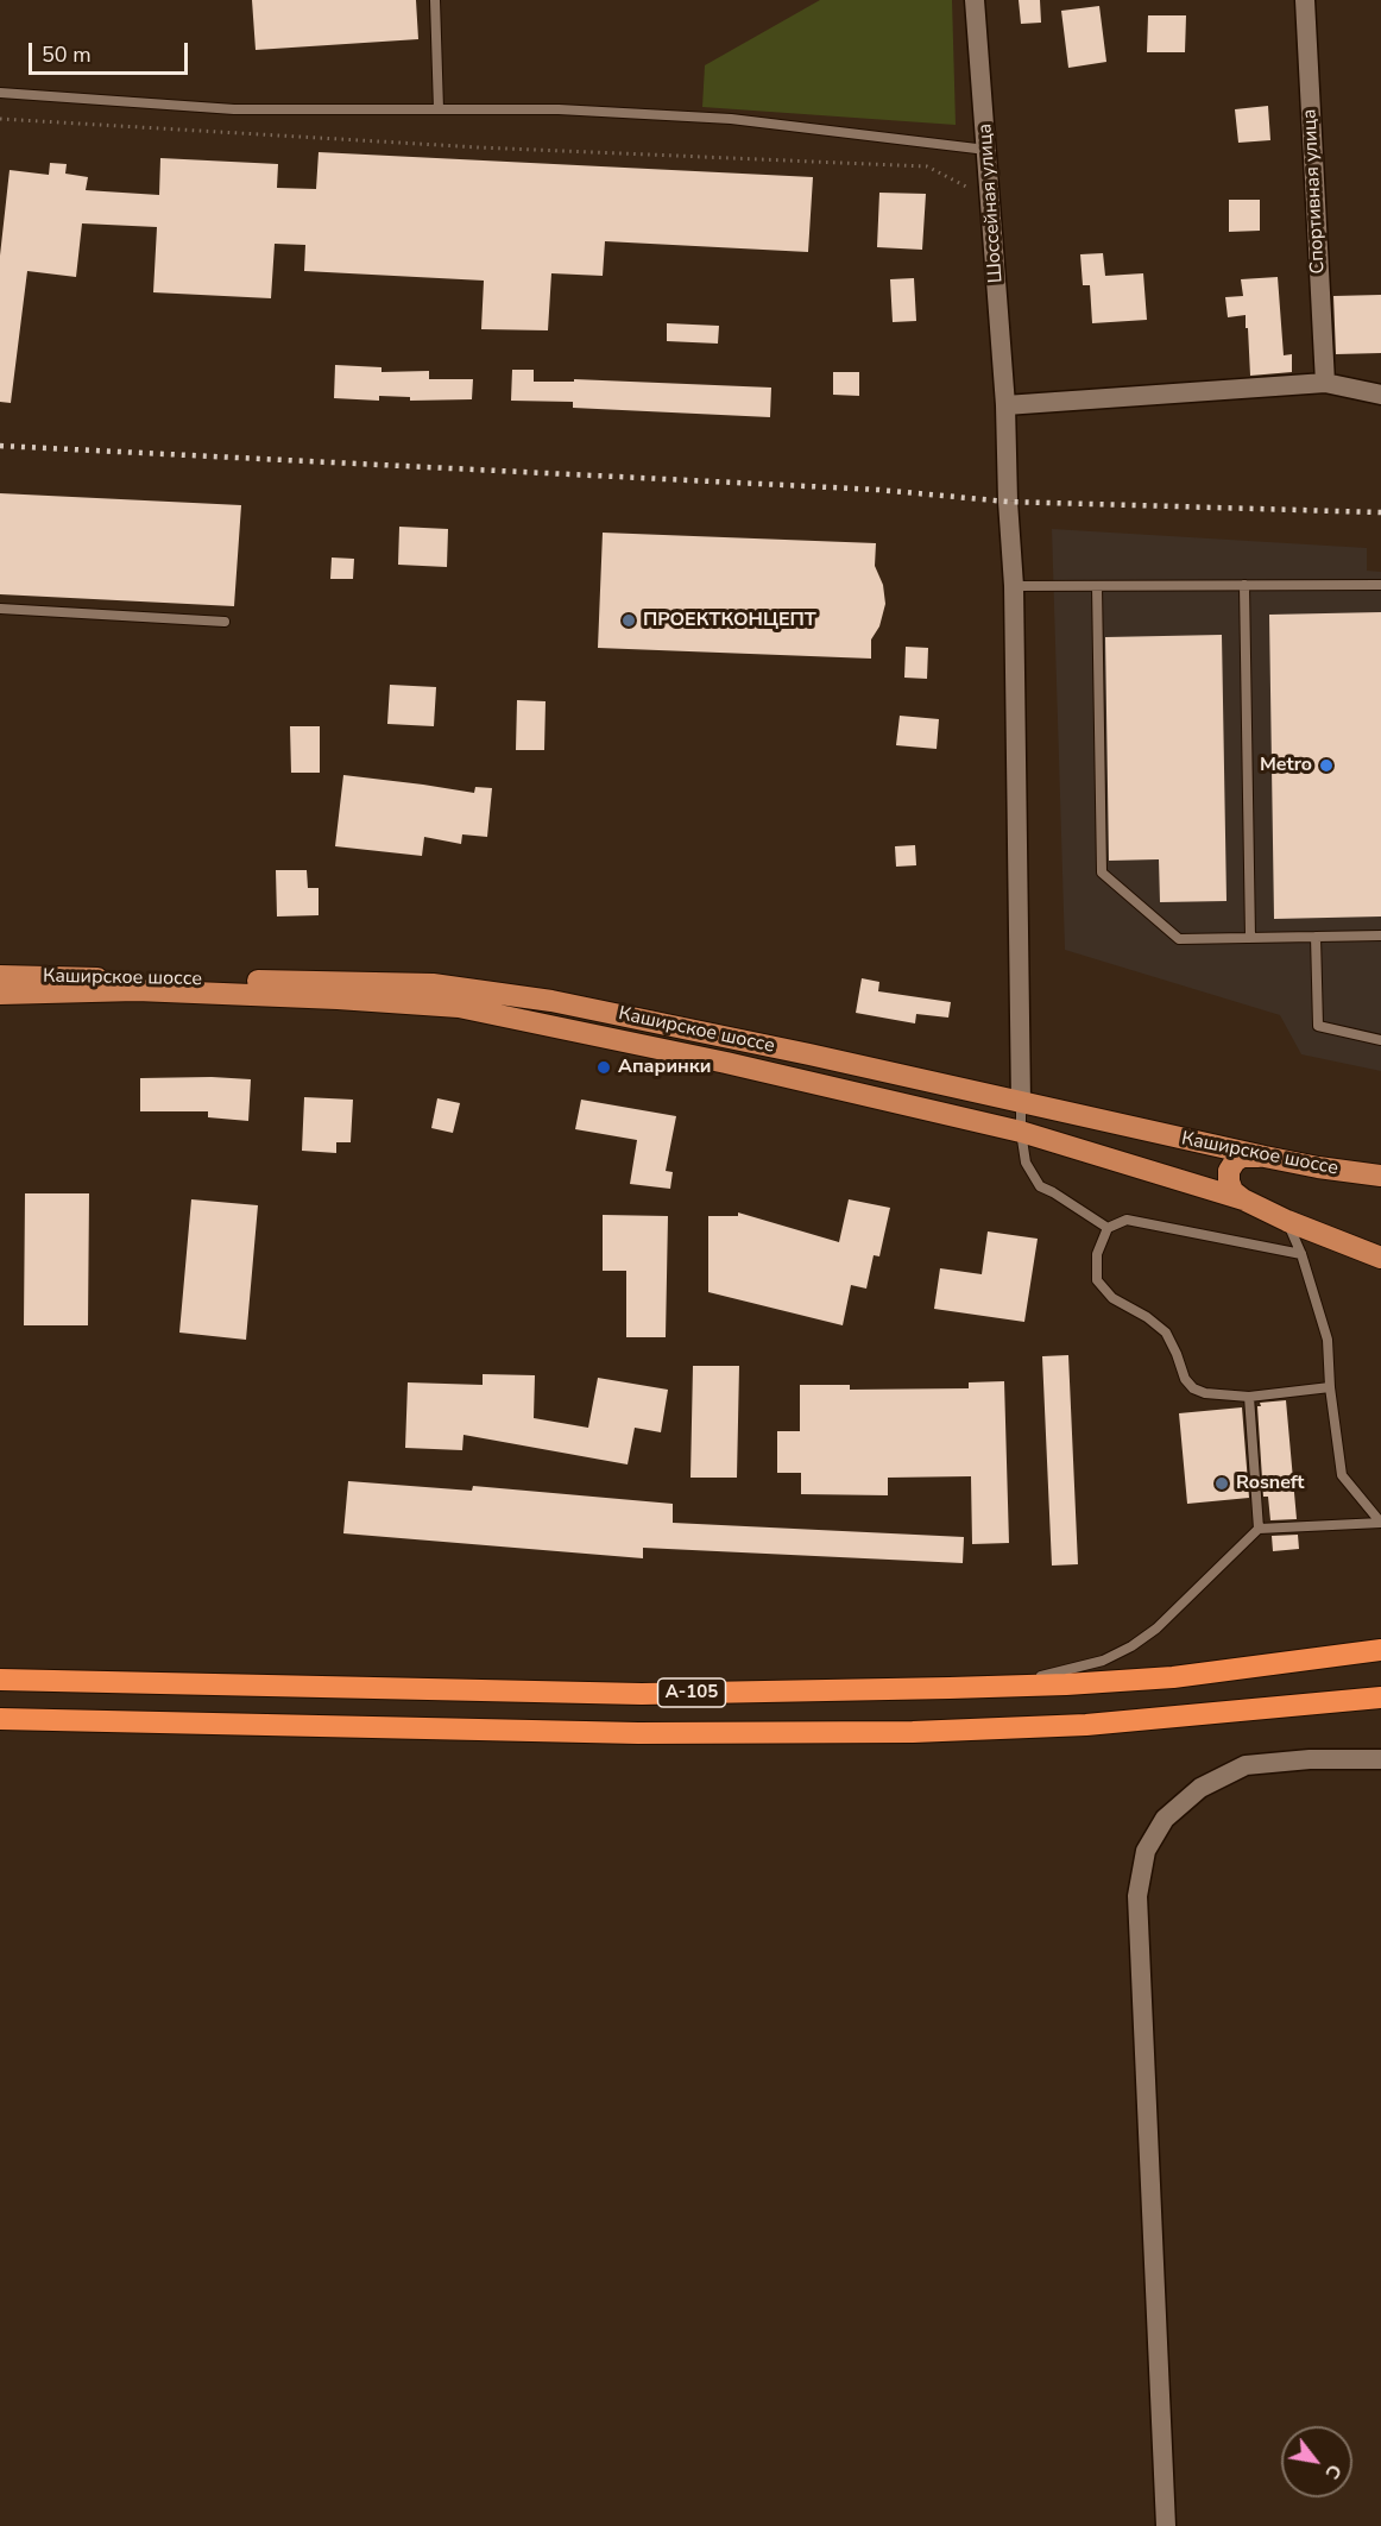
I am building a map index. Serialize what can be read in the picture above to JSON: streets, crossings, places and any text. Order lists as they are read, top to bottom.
{
  "streets": {
    "highway": ["А-105"],
    "main road": ["Каширское шоссе"],
    "street": ["Спортивная улица", "Шоссейная улица"]
  },
  "crossings": [
    ["Шоссейная улица", "Каширское шоссе"]
  ],
  "places": [
    "ПРОЕКТКОНЦЕПТ",
    "Metro",
    "Апаринки",
    "Rosneft"
  ],
  "scale_bar": "50 m",
  "north": "bottom right"
}
